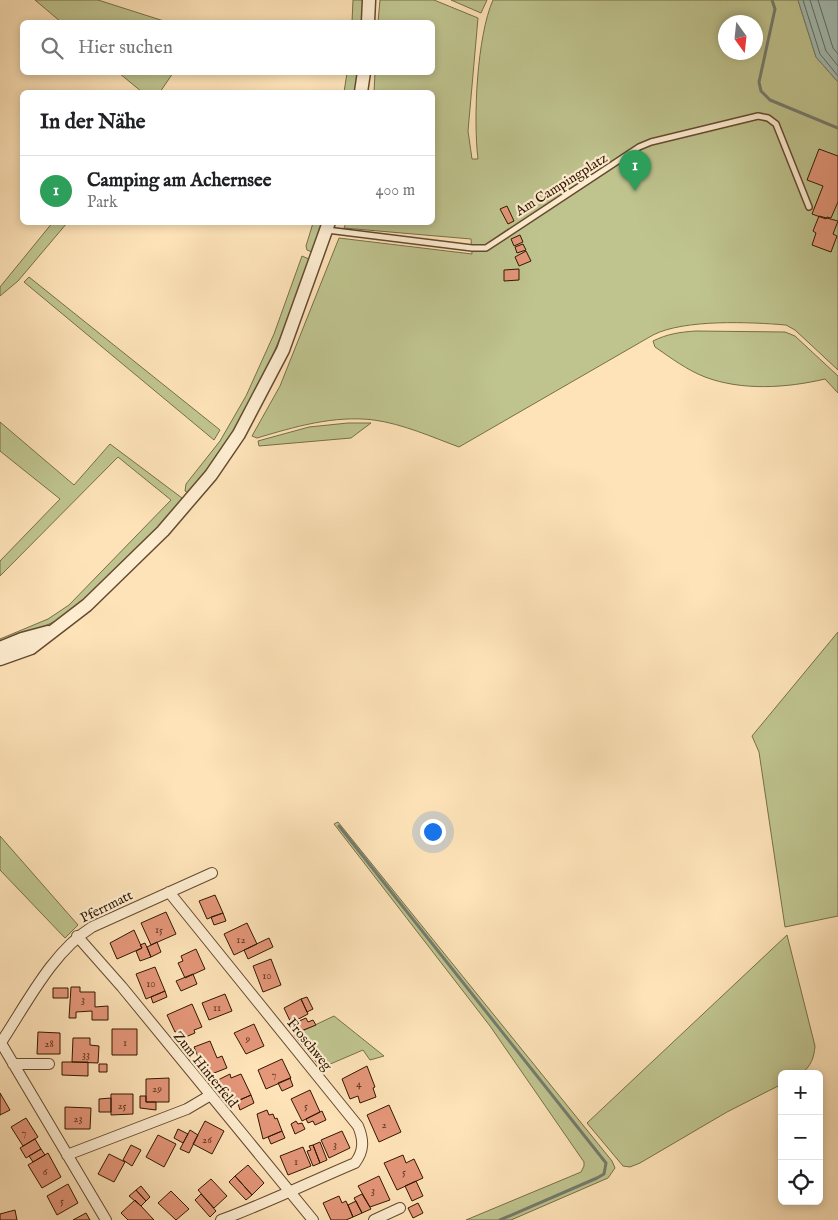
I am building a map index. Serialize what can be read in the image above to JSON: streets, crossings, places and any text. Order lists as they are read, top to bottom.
{
  "streets": {
    "street": ["Pferrmatt", "Froschweg", "Zum Hinterfeld"],
    "lane": ["Am Campingplatz"]
  },
  "crossings": [
    ["Pferrmatt", "Froschweg"],
    ["Pferrmatt", "Zum Hinterfeld"],
    ["Froschweg", "Zum Hinterfeld"]
  ],
  "house_numbers": [
    "15",
    "12",
    "10",
    "10",
    "3",
    "11",
    "9",
    "1",
    "28",
    "33",
    "7",
    "4",
    "29",
    "25",
    "5",
    "23",
    "2",
    "7",
    "26",
    "3",
    "1",
    "6",
    "5",
    "3",
    "5"
  ],
  "north": "bottom",
  "page": {
    "search": "Hier suchen",
    "heading": "In der Nähe",
    "pins": "1",
    "list": [
      {
        "mark": "1",
        "name": "Camping am Achernsee",
        "note": "Park",
        "value": "400 m"
      }
    ],
    "map_buttons": ["+", "−"]
  }
}
